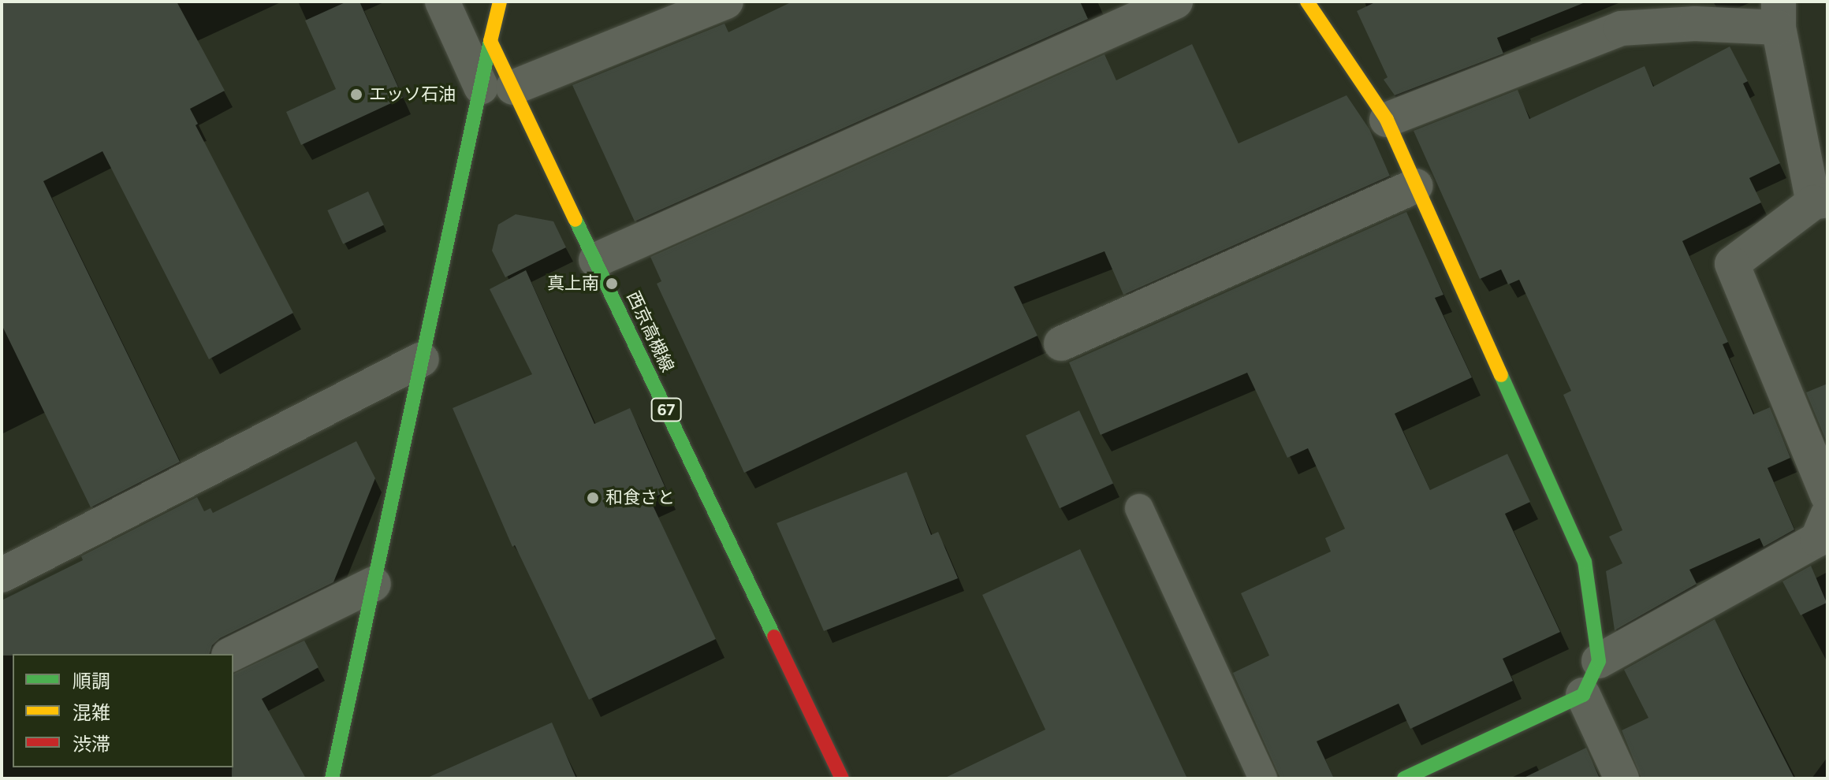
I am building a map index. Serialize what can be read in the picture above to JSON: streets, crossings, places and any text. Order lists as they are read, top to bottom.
{
  "streets": {
    "street": ["西京高槻線", "67"]
  },
  "places": ["エッソ石油", "真上南", "和食さと"],
  "legend": ["順調", "混雑", "渋滞"]
}
